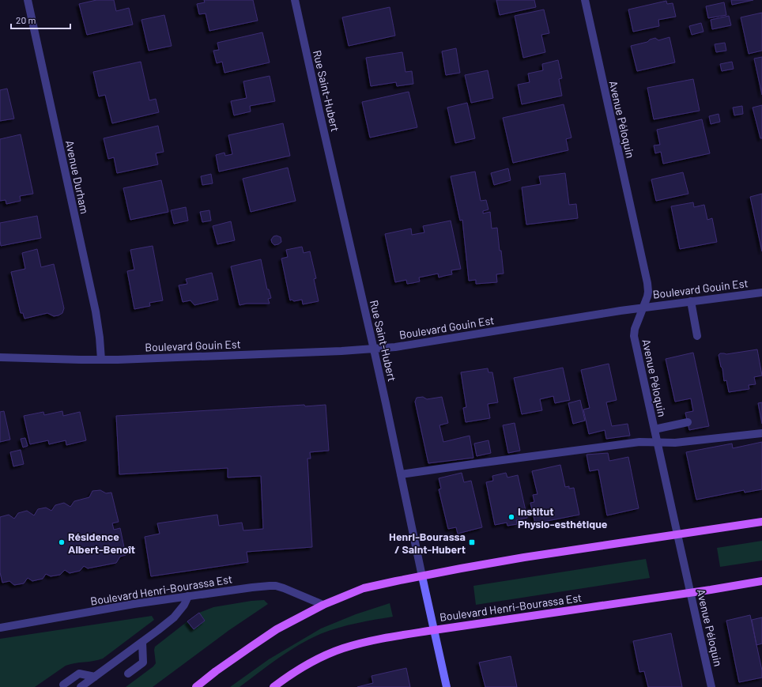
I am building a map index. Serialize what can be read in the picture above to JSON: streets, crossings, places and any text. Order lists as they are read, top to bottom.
{
  "streets": {
    "main road": ["Rue Saint-Hubert", "Boulevard Henri-Bourassa Est"],
    "street": ["Avenue Péloquin", "Avenue Durham", "Boulevard Gouin Est"]
  },
  "crossings": [
    ["Rue Saint-Hubert", "Boulevard Gouin Est"],
    ["Rue Saint-Hubert", "Boulevard Henri-Bourassa Est"],
    ["Avenue Péloquin", "Boulevard Gouin Est"],
    ["Avenue Péloquin", "Boulevard Henri-Bourassa Est"],
    ["Avenue Durham", "Boulevard Gouin Est"]
  ],
  "places": {
    "other": ["Institut Physio-esthétique", "Résidence Albert-Benoît"],
    "transit": ["Henri-Bourassa / Saint-Hubert"]
  },
  "scale_bar": "20 m"
}
